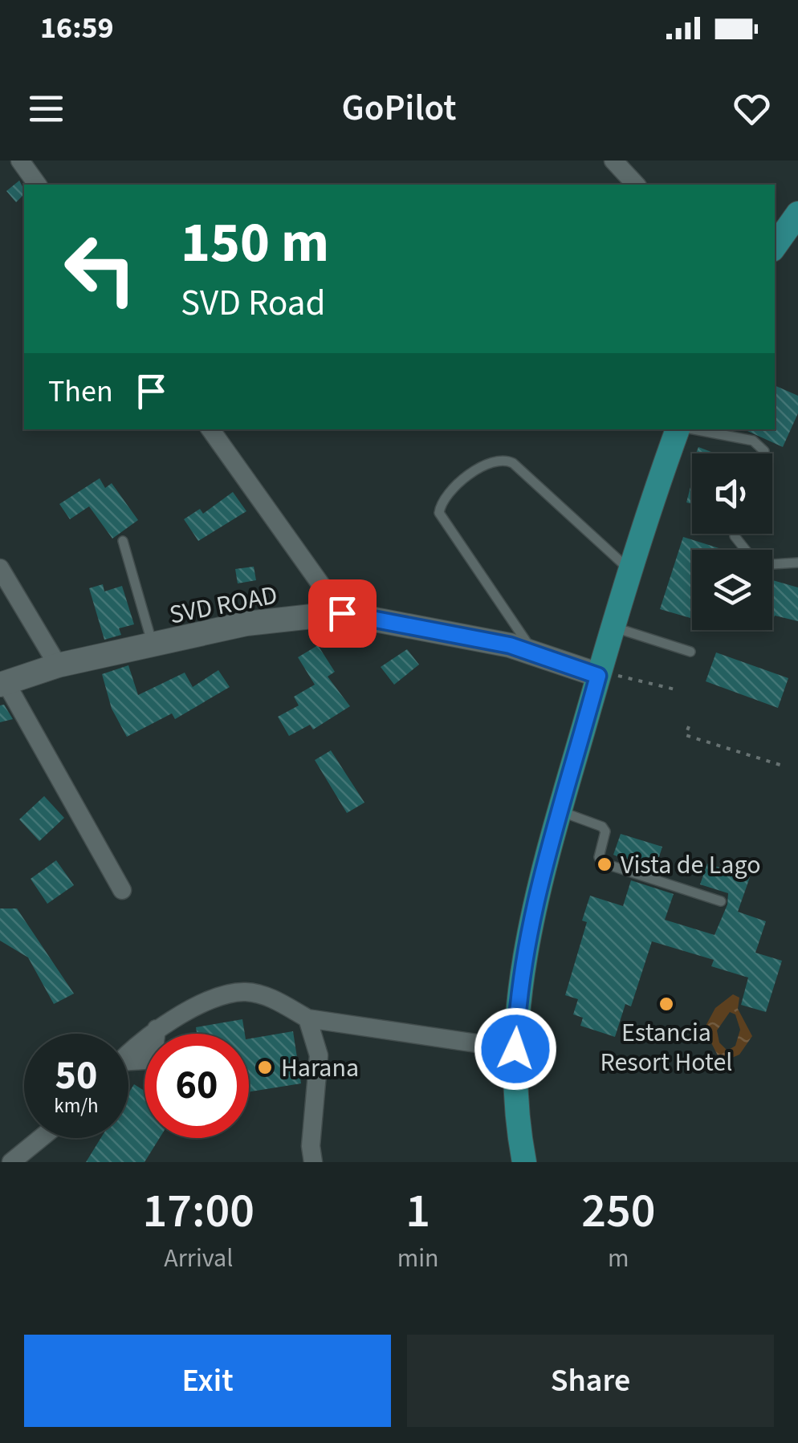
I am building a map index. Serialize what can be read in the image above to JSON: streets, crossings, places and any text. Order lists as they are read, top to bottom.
{
  "streets": {
    "main road": ["SVD ROAD"]
  },
  "places": ["Vista de Lago", "Estancia Resort Hotel", "Harana"],
  "page": {
    "status": "16:59",
    "header": "GoPilot",
    "turn": ["150 m", "SVD Road"],
    "then": "Then",
    "speed": "50 km/h",
    "limit": "60",
    "eta": [
      "17:00",
      "Arrival",
      "1",
      "min",
      "250",
      "m"
    ],
    "buttons": ["Exit", "Share"]
  }
}
